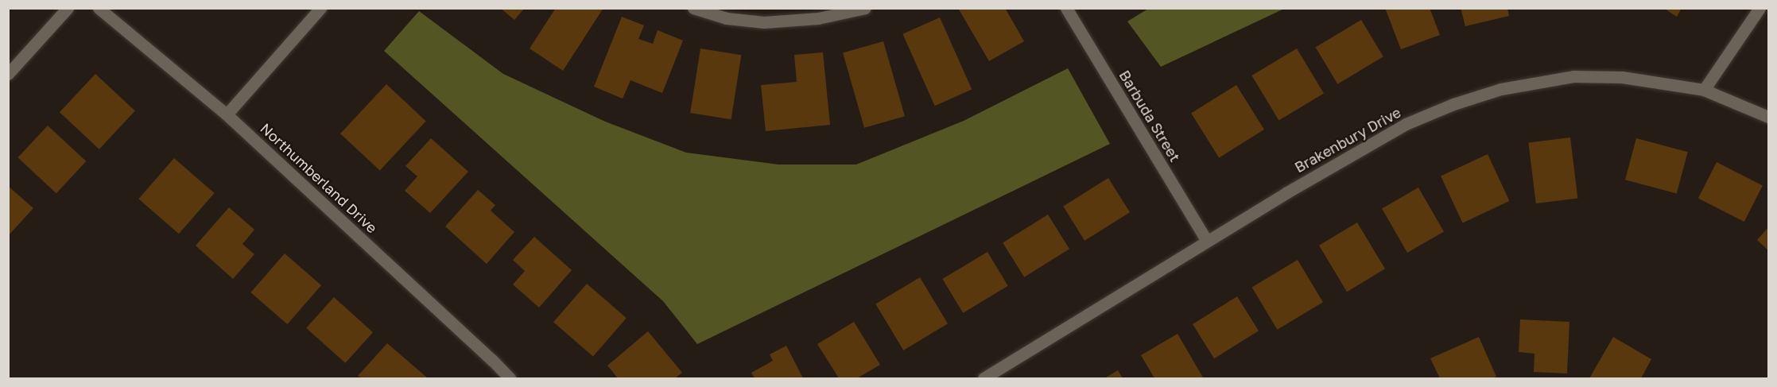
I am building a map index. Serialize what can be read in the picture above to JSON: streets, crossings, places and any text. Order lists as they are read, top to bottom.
{
  "streets": {
    "street": ["Barbuda Street", "Brakenbury Drive", "Northumberland Drive"]
  },
  "crossings": [
    ["Barbuda Street", "Brakenbury Drive"]
  ]
}
